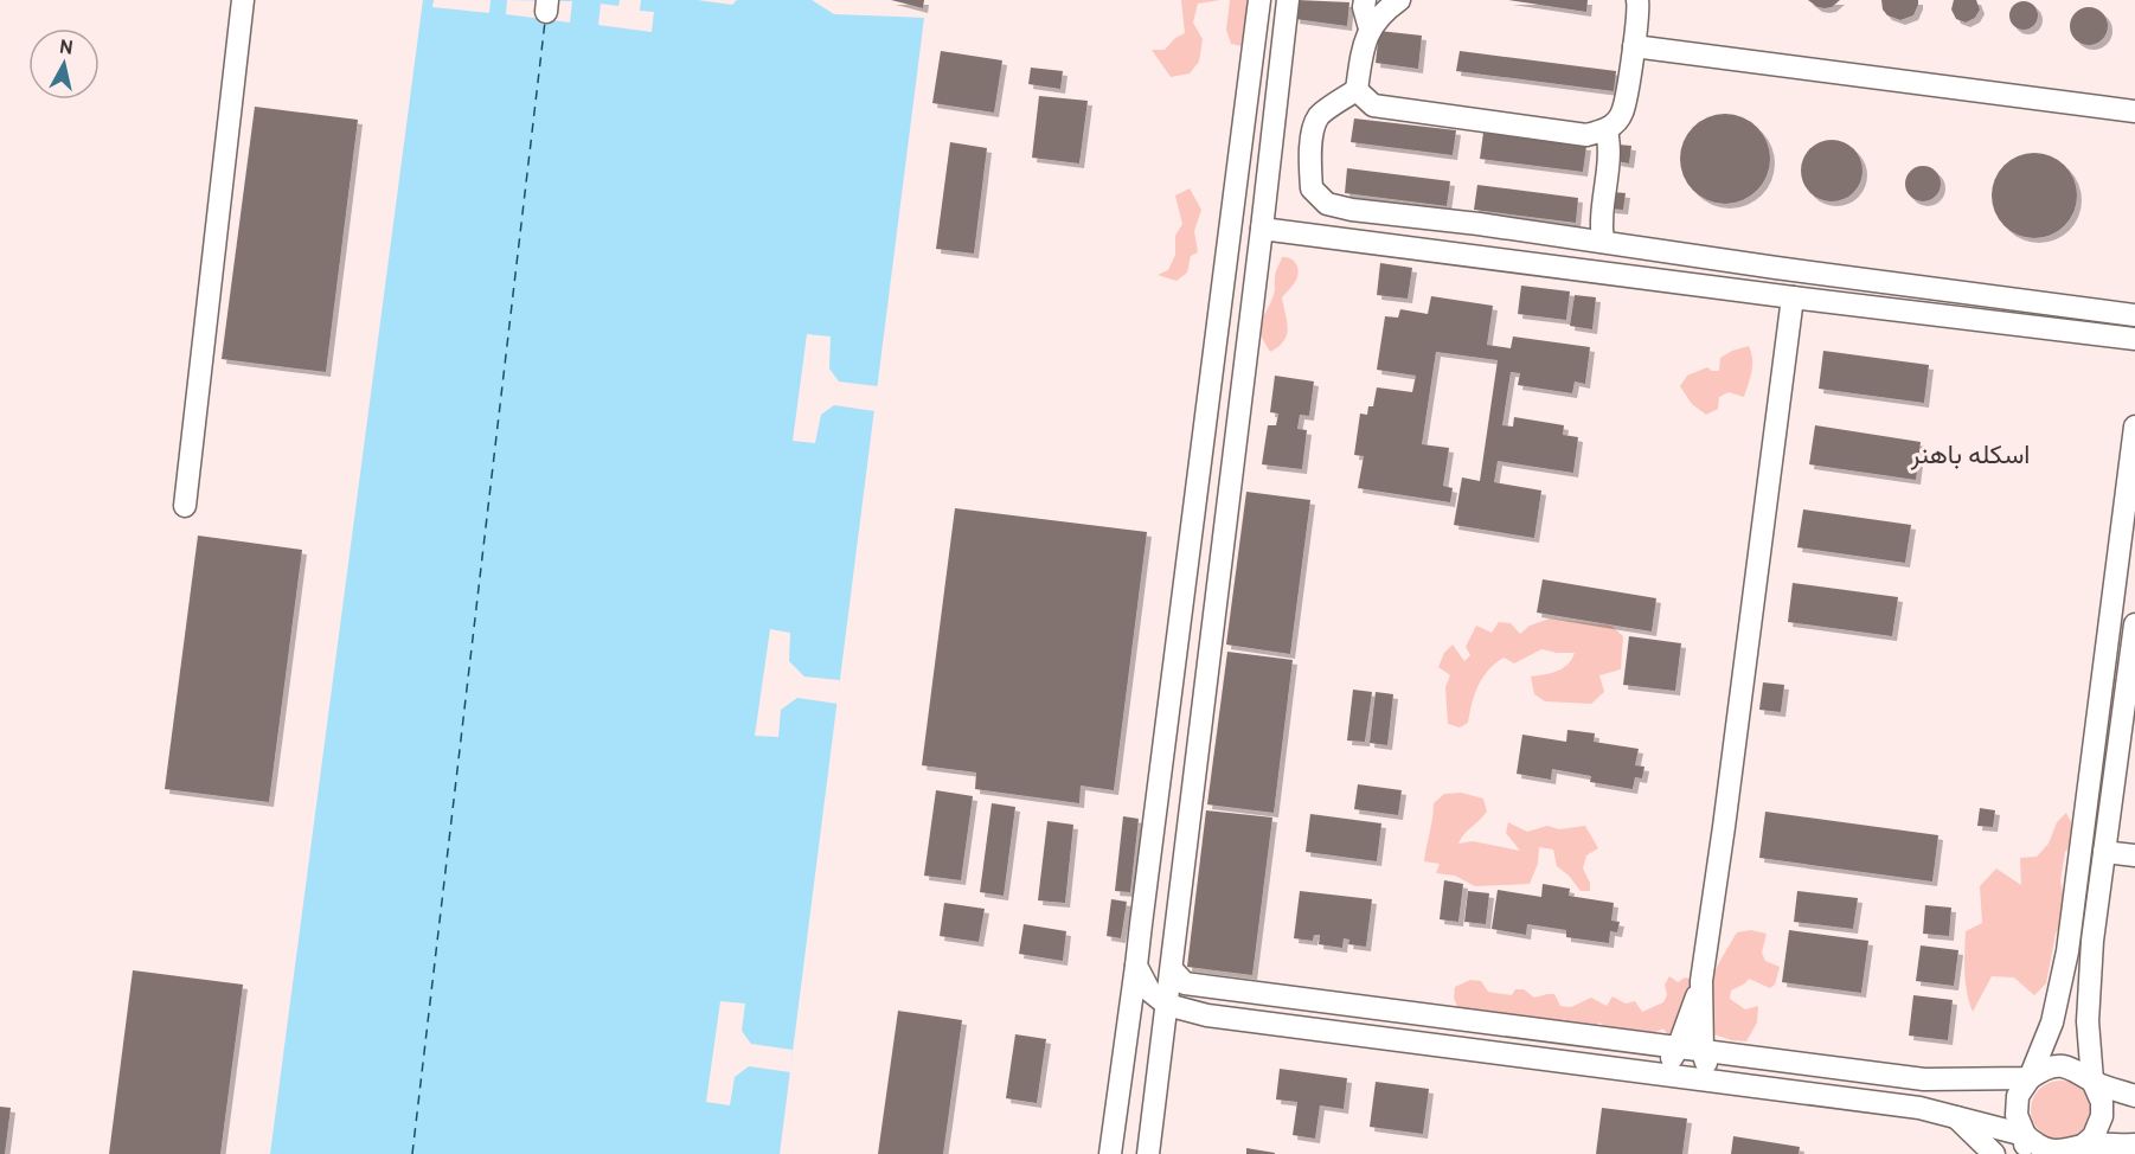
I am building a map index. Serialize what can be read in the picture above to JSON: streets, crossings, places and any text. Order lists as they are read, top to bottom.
{
  "districts": ["اسکله باهنر"],
  "north": "top"
}
